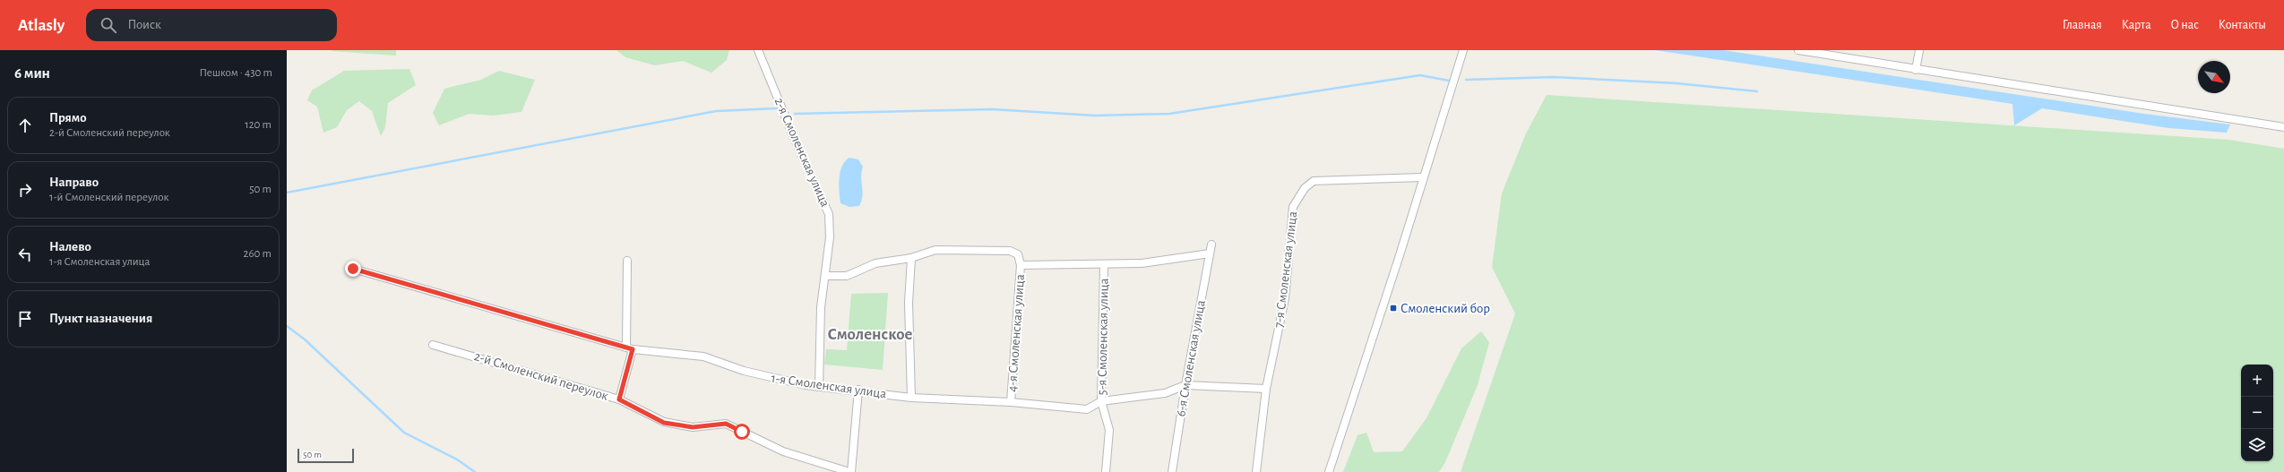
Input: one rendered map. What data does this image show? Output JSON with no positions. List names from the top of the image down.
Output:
{
  "streets": {
    "street": [
      "2-я Смоленская улица",
      "7-я Смоленская улица",
      "4-я Смоленская улица",
      "5-я Смоленская улица",
      "6-я Смоленская улица",
      "2-й Смоленский переулок",
      "1-я Смоленская улица"
    ]
  },
  "crossings": [
    ["2-я Смоленская улица", "1-я Смоленская улица"],
    ["4-я Смоленская улица", "1-я Смоленская улица"],
    ["5-я Смоленская улица", "1-я Смоленская улица"],
    ["6-я Смоленская улица", "1-я Смоленская улица"]
  ],
  "districts": ["Смоленское"],
  "places": {
    "transit": ["Смоленский бор"]
  },
  "scale_bar": "50 m",
  "north": "bottom right",
  "page": {
    "header": "Atlasly",
    "search": "Поиск",
    "nav": [
      "Главная",
      "Карта",
      "О нас",
      "Контакты"
    ],
    "heading": ["6 мин", "Пешком · 430 m"],
    "list": [
      ["Прямо", "2-й Смоленский переулок", "120 m"],
      ["Направо", "1-й Смоленский переулок", "50 m"],
      ["Налево", "1-я Смоленская улица", "260 m"],
      "Пункт назначения"
    ],
    "map_buttons": ["+", "−"],
    "scale": "50 m"
  }
}
